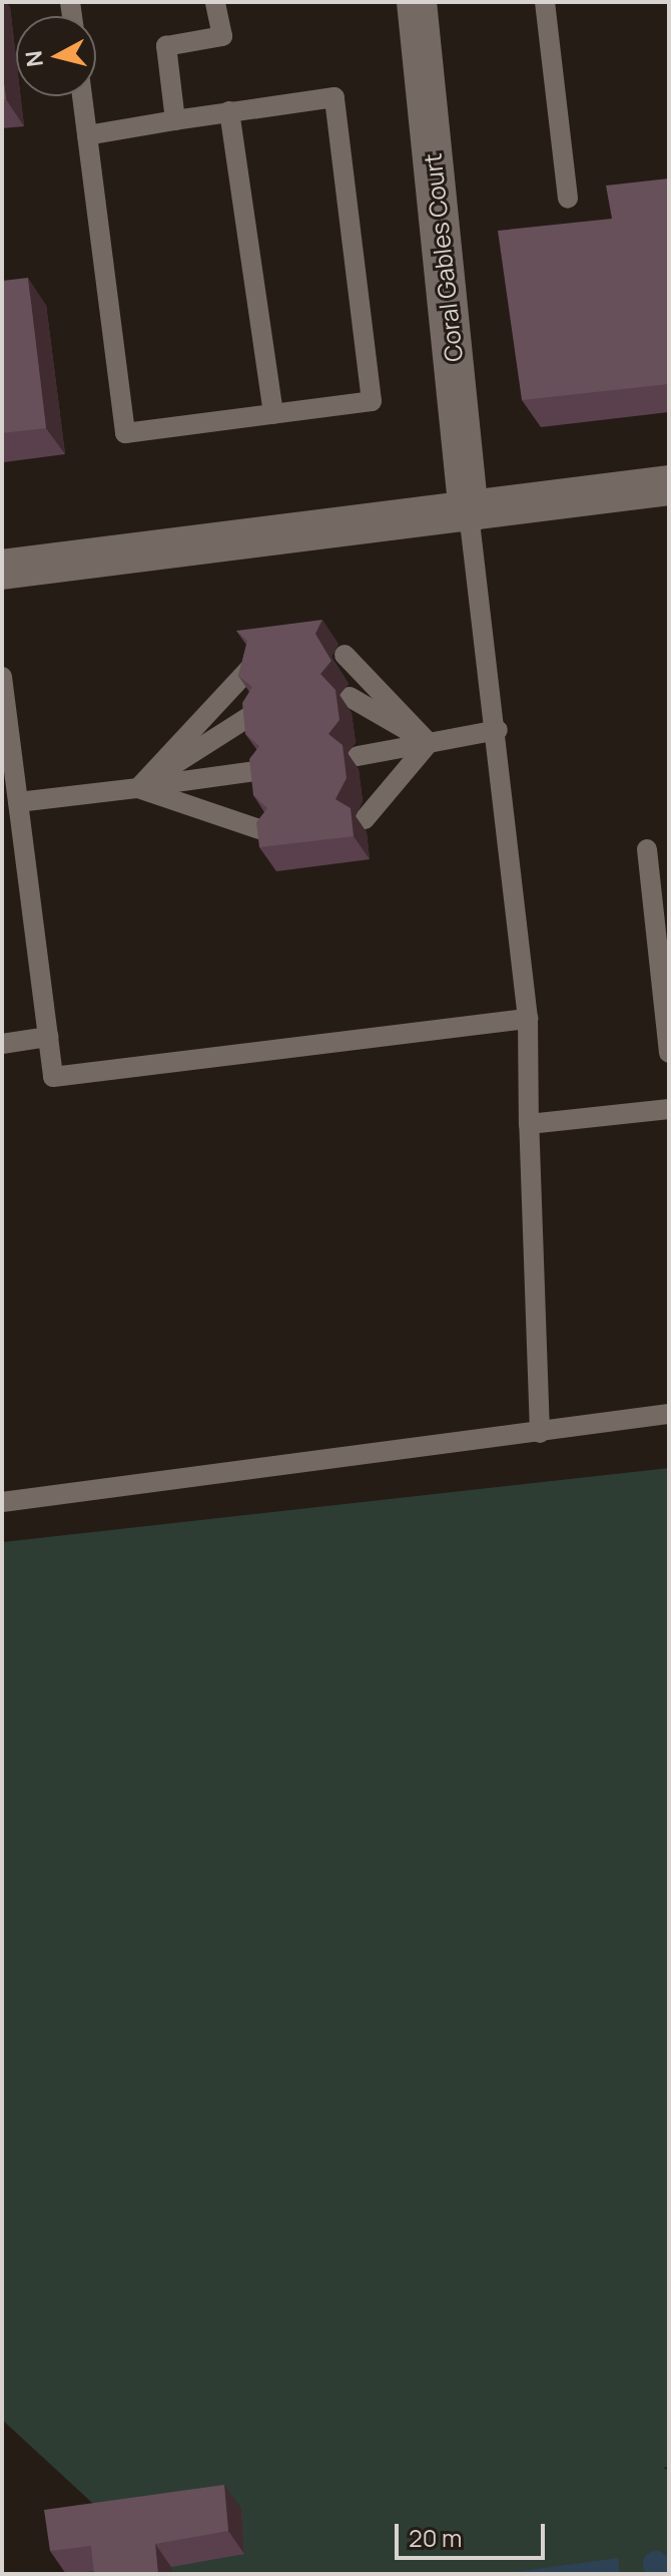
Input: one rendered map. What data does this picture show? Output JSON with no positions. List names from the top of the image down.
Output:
{
  "streets": {
    "street": ["Coral Gables Court"]
  },
  "scale_bar": "20 m",
  "north": "left"
}
